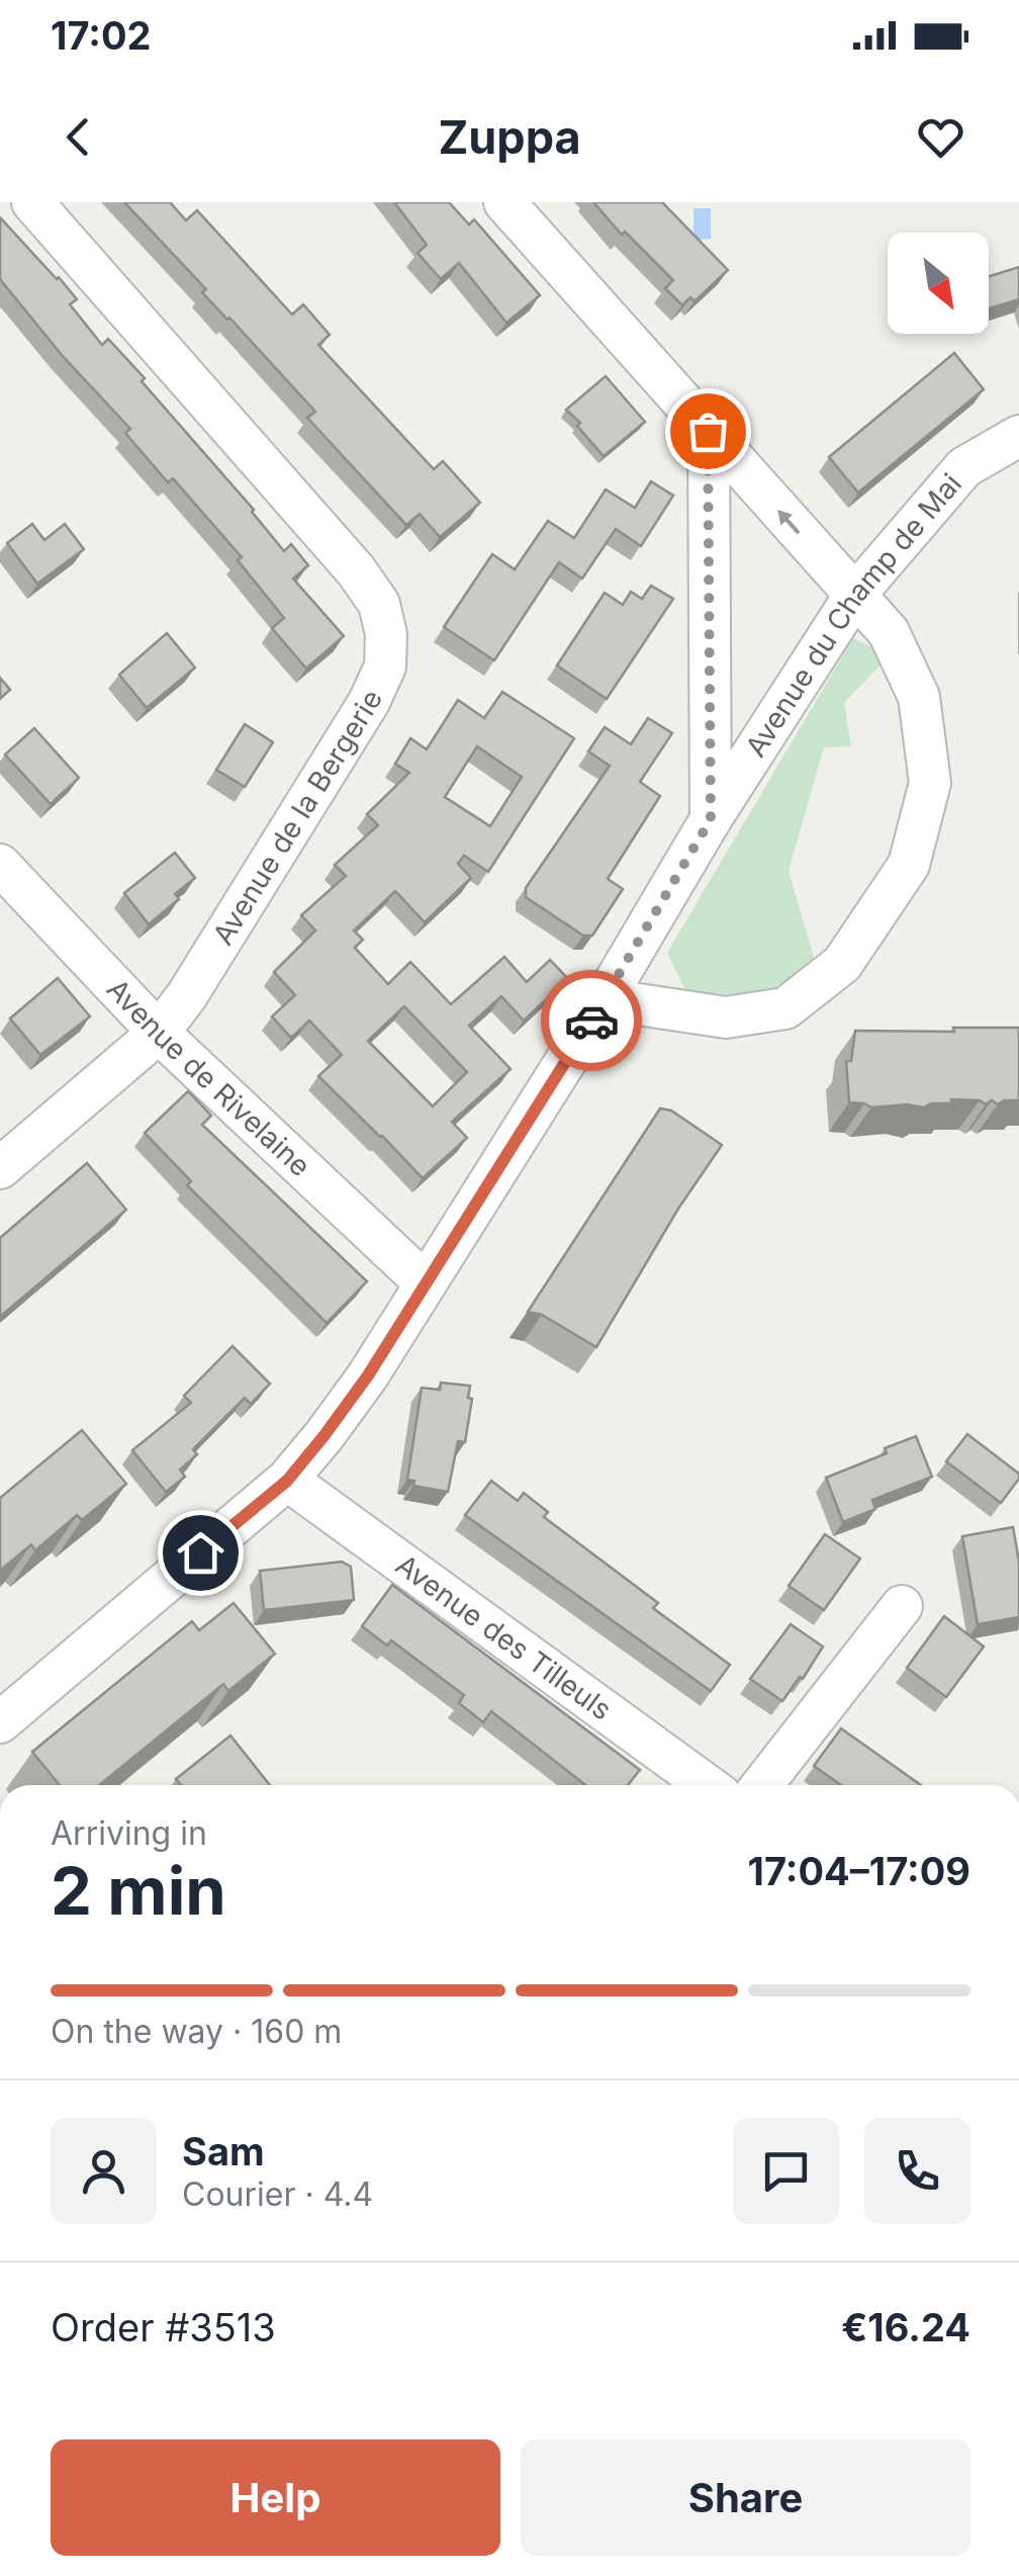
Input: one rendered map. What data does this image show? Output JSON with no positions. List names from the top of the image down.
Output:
{
  "streets": {
    "street": [
      "Avenue du Champ de Mai",
      "Avenue de la Bergerie",
      "Avenue de Rivelaine",
      "Avenue des Tilleuls"
    ]
  },
  "crossings": [
    ["Avenue du Champ de Mai", "Avenue de Rivelaine"],
    ["Avenue du Champ de Mai", "Avenue des Tilleuls"],
    ["Avenue de la Bergerie", "Avenue de Rivelaine"]
  ],
  "north": "bottom right",
  "page": {
    "status": "17:02",
    "header": "Zuppa",
    "heading": ["2 min", "Arriving in", "17:04–17:09"],
    "panel": [
      "Sam",
      "Courier · 4.4",
      "Order #3513",
      "€16.24"
    ],
    "bar": "On the way · 160 m",
    "buttons": ["Help", "Share"]
  }
}
